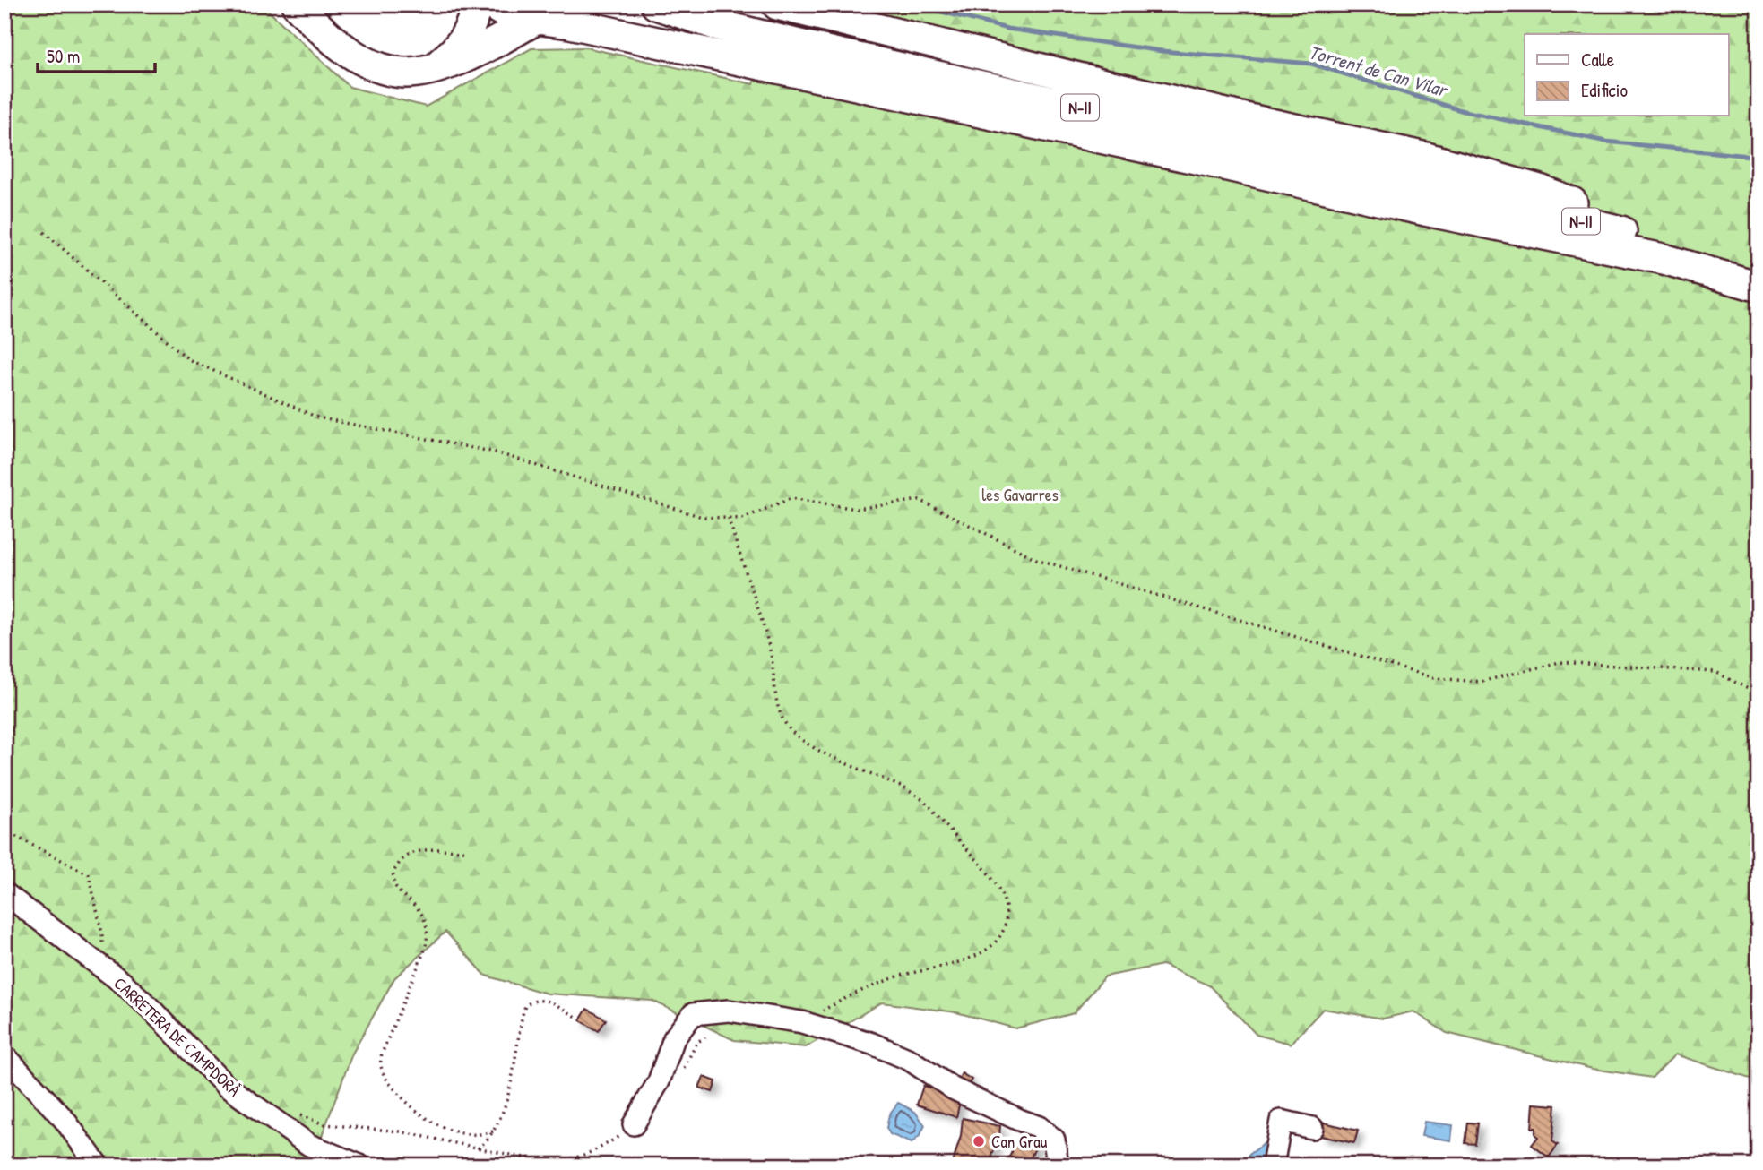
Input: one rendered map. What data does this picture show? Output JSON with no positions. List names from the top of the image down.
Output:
{
  "streets": {
    "highway": ["N-II"],
    "street": ["CARRETERA DE CAMPDORÀ"]
  },
  "water": ["Torrent de Can Vilar"],
  "parks": ["les Gavarres"],
  "places": ["Can Grau"],
  "legend": ["Calle", "Edificio"],
  "scale_bar": "50 m"
}
